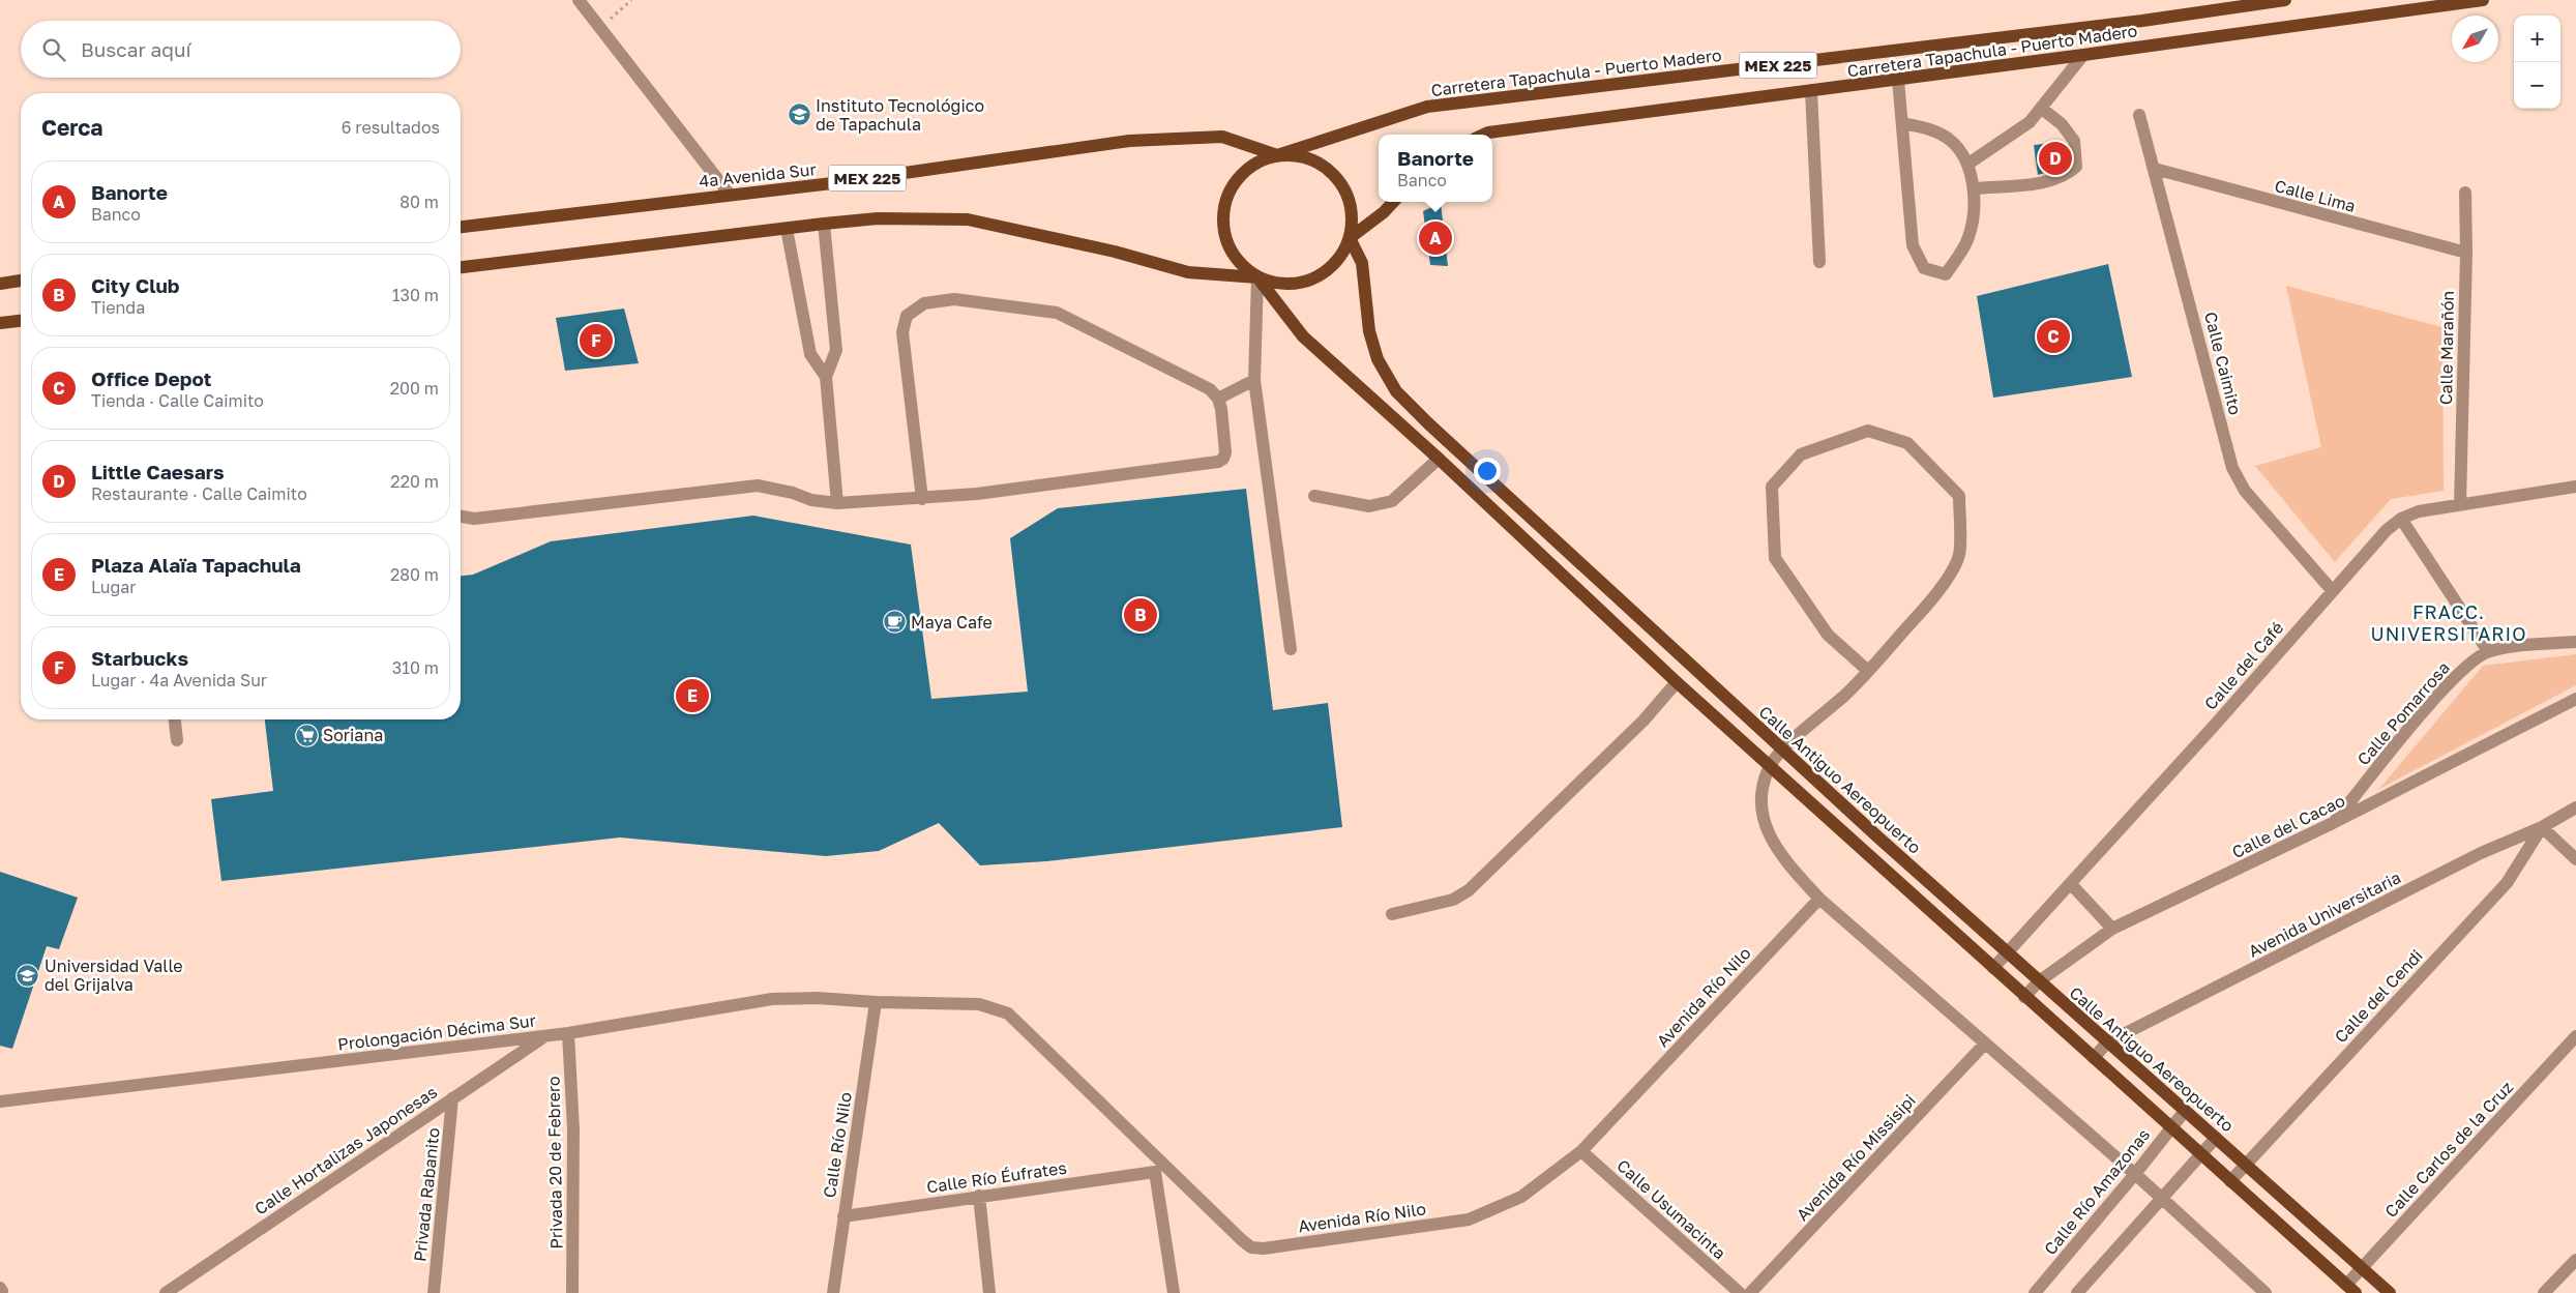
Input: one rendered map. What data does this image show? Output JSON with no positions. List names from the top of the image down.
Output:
{
  "streets": {
    "main road": [
      "Carretera Tapachula - Puerto Madero",
      "MEX 225",
      "4a Avenida Sur",
      "Calle Antiguo Aereopuerto"
    ],
    "street": [
      "Calle Lima",
      "Calle Marañón",
      "Calle Caimito",
      "Calle del Café",
      "Calle Pomarrosa",
      "Calle del Cacao",
      "Avenida Universitaria",
      "Calle del Cendi",
      "Avenida Río Nilo",
      "Prolongación Décima Sur",
      "Calle Río Nilo",
      "Calle Carlos de la Cruz",
      "Calle Hortalizas Japonesas",
      "Avenida Río Missisipi",
      "Privada 20 de Febrero",
      "Calle Río Éufrates",
      "Calle Río Amazonas",
      "Privada Rabanito",
      "Calle Usumacinta"
    ]
  },
  "crossings": [
    ["Carretera Tapachula - Puerto Madero", "4a Avenida Sur"],
    ["Carretera Tapachula - Puerto Madero", "Calle Antiguo Aereopuerto"],
    ["4a Avenida Sur", "Calle Antiguo Aereopuerto"],
    ["Calle Lima", "Calle Marañón"],
    ["Calle Lima", "Calle Caimito"],
    ["Calle Marañón", "Calle del Café"],
    ["Calle Caimito", "Calle del Café"],
    ["Calle del Café", "Calle Antiguo Aereopuerto"],
    ["Calle Pomarrosa", "Calle del Cacao"],
    ["Calle Antiguo Aereopuerto", "Calle del Cacao"],
    ["Calle Antiguo Aereopuerto", "Avenida Universitaria"],
    ["Calle Antiguo Aereopuerto", "Calle del Cendi"],
    ["Calle Antiguo Aereopuerto", "Calle Carlos de la Cruz"],
    ["Calle Antiguo Aereopuerto", "Calle Río Amazonas"],
    ["Avenida Universitaria", "Calle del Cendi"],
    ["Avenida Río Nilo", "Prolongación Décima Sur"],
    ["Avenida Río Nilo", "Calle Río Nilo"],
    ["Avenida Río Nilo", "Calle Río Éufrates"],
    ["Avenida Río Nilo", "Calle Usumacinta"],
    ["Prolongación Décima Sur", "Calle Río Nilo"],
    ["Prolongación Décima Sur", "Calle Hortalizas Japonesas"],
    ["Prolongación Décima Sur", "Privada 20 de Febrero"],
    ["Calle Río Nilo", "Calle Río Éufrates"],
    ["Calle Hortalizas Japonesas", "Privada Rabanito"]
  ],
  "districts": ["FRACC. UNIVERSITARIO"],
  "places": {
    "school or university": ["Instituto Tecnológico de Tapachula", "Universidad Valle del Grijalva"],
    "cafe": ["Maya Cafe"],
    "supermarket": ["Soriana"]
  },
  "north": "bottom left",
  "page": {
    "map_buttons": ["+", "−"],
    "search": "Buscar aquí",
    "heading": ["Cerca", "6 resultados"],
    "popup": ["Banorte", "Banco"],
    "pins": [
      "D",
      "A",
      "C",
      "F",
      "B",
      "E"
    ],
    "list": [
      {
        "mark": "A",
        "name": "Banorte",
        "note": "Banco",
        "value": "80 m"
      },
      {
        "mark": "B",
        "name": "City Club",
        "note": "Tienda",
        "value": "130 m"
      },
      {
        "mark": "C",
        "name": "Office Depot",
        "note": "Tienda · Calle Caimito",
        "value": "200 m"
      },
      {
        "mark": "D",
        "name": "Little Caesars",
        "note": "Restaurante · Calle Caimito",
        "value": "220 m"
      },
      {
        "mark": "E",
        "name": "Plaza Alaïa Tapachula",
        "note": "Lugar",
        "value": "280 m"
      },
      {
        "mark": "F",
        "name": "Starbucks",
        "note": "Lugar · 4a Avenida Sur",
        "value": "310 m"
      }
    ]
  }
}
